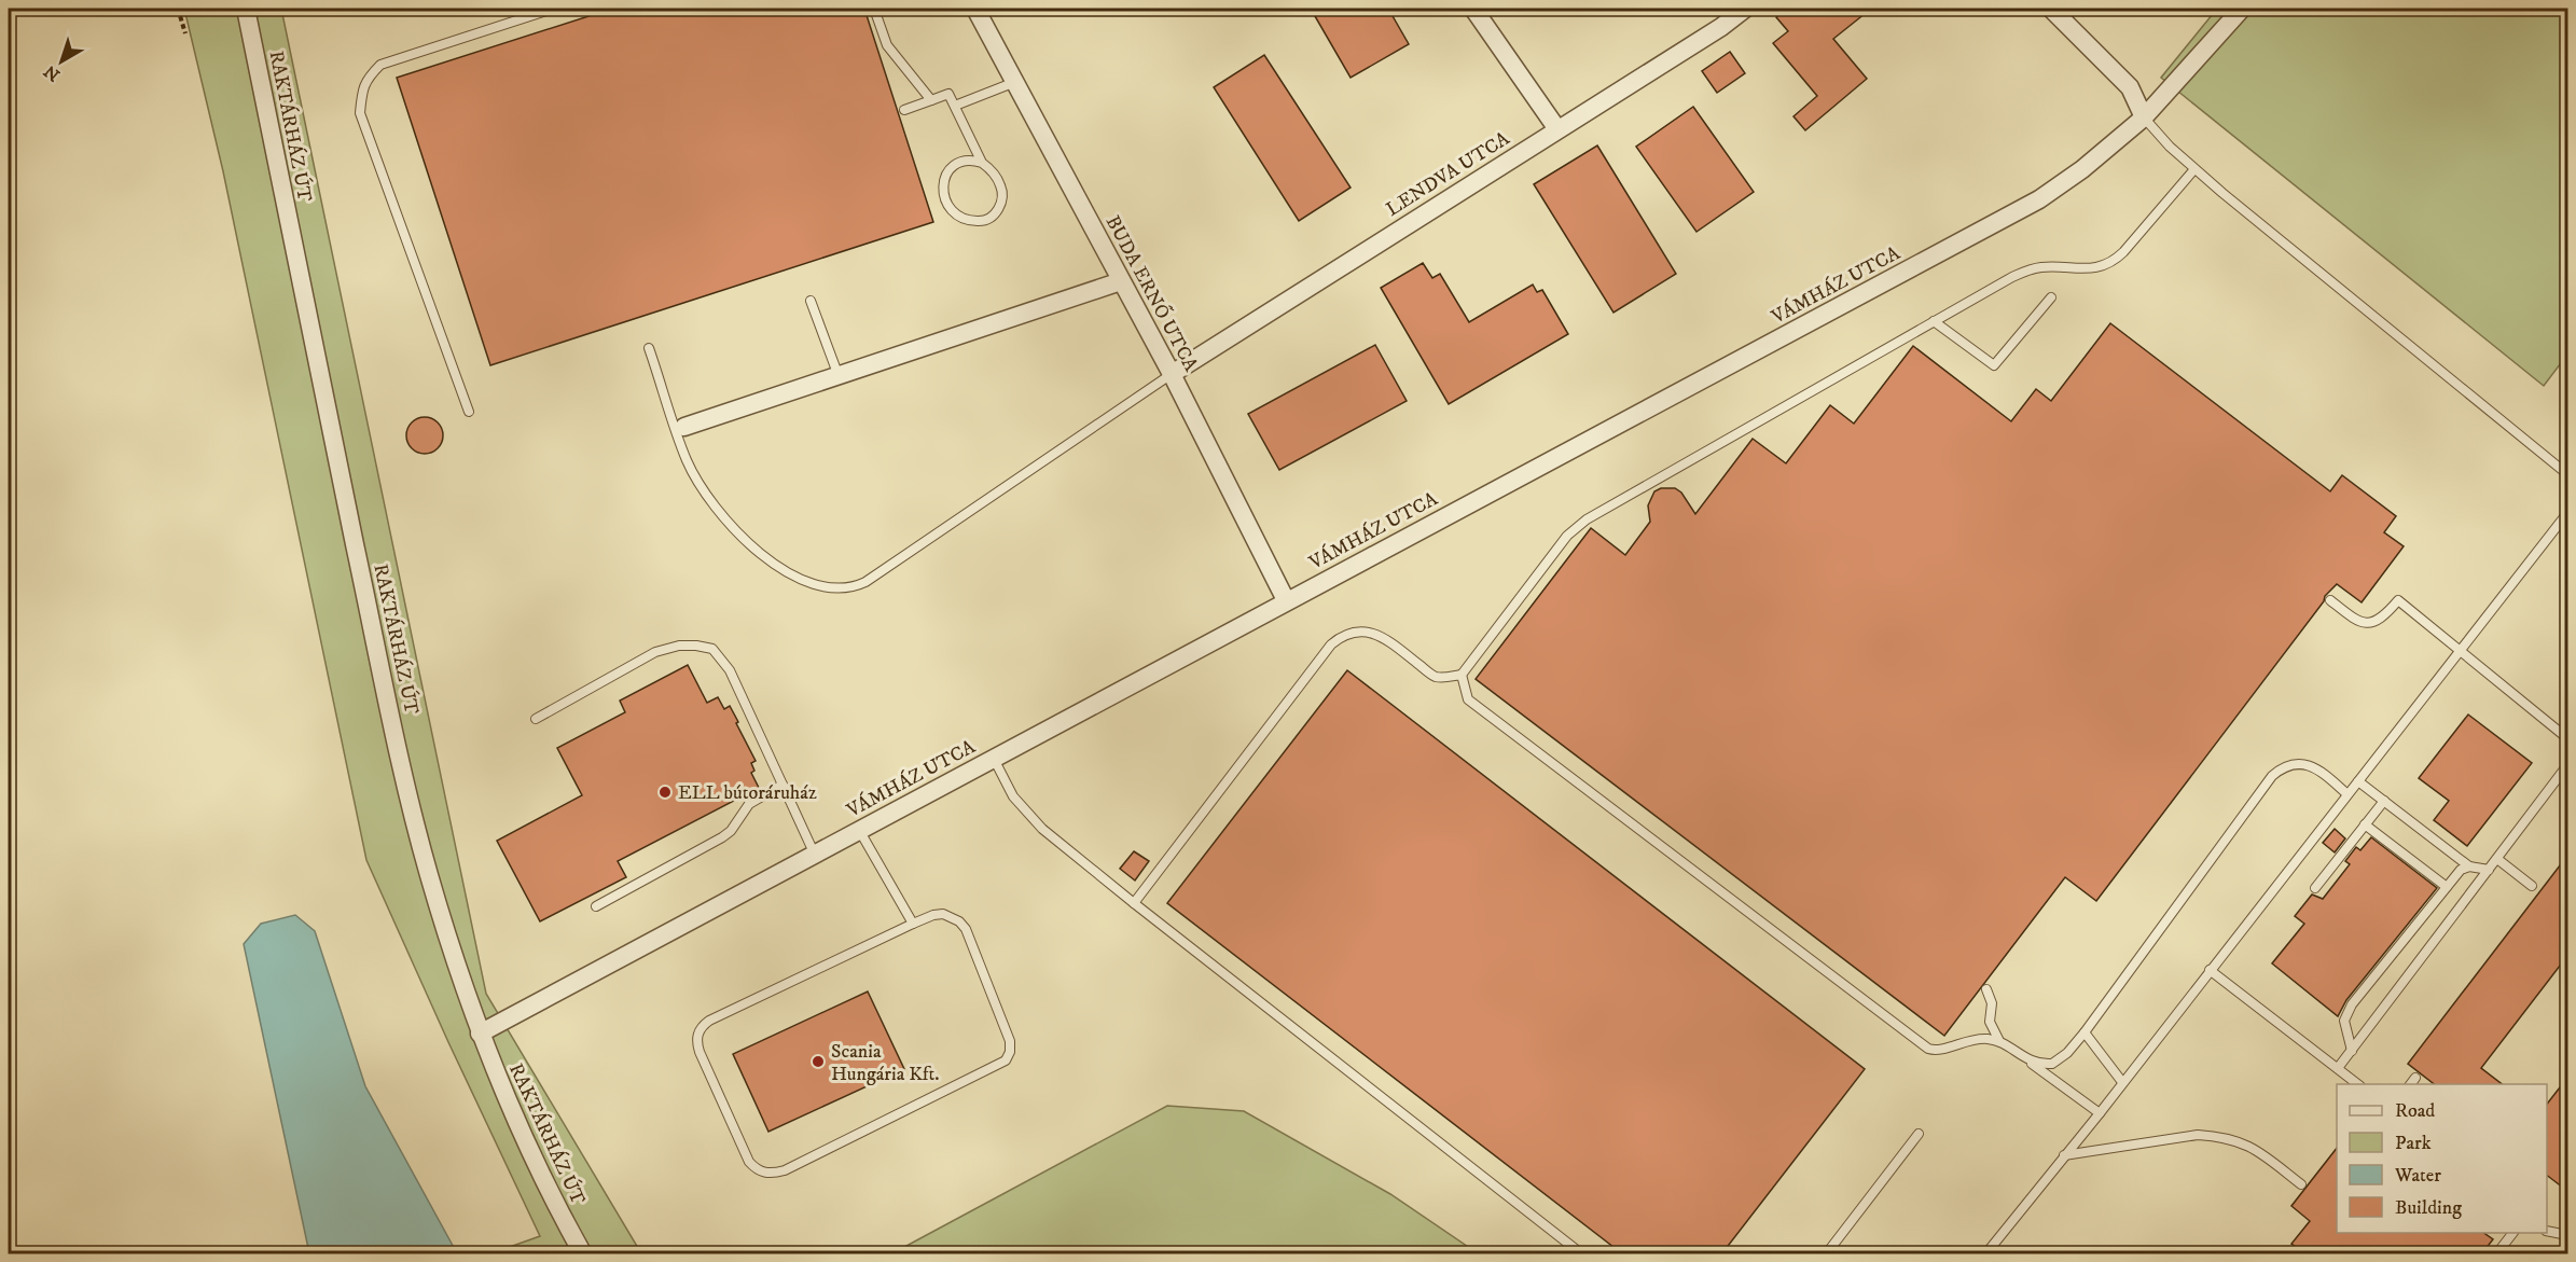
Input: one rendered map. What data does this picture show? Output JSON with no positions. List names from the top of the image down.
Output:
{
  "streets": {
    "street": [
      "RAKTÁRHÁZ ÚT",
      "LENDVA UTCA",
      "VÁMHÁZ UTCA",
      "BUDA ERNŐ UTCA"
    ]
  },
  "crossings": [
    ["RAKTÁRHÁZ ÚT", "VÁMHÁZ UTCA"],
    ["LENDVA UTCA", "BUDA ERNŐ UTCA"],
    ["VÁMHÁZ UTCA", "BUDA ERNŐ UTCA"]
  ],
  "places": ["ELL bútoráruház", "Scania Hungária Kft."],
  "legend": [
    "Road",
    "Park",
    "Water",
    "Building"
  ],
  "north": "bottom left"
}
